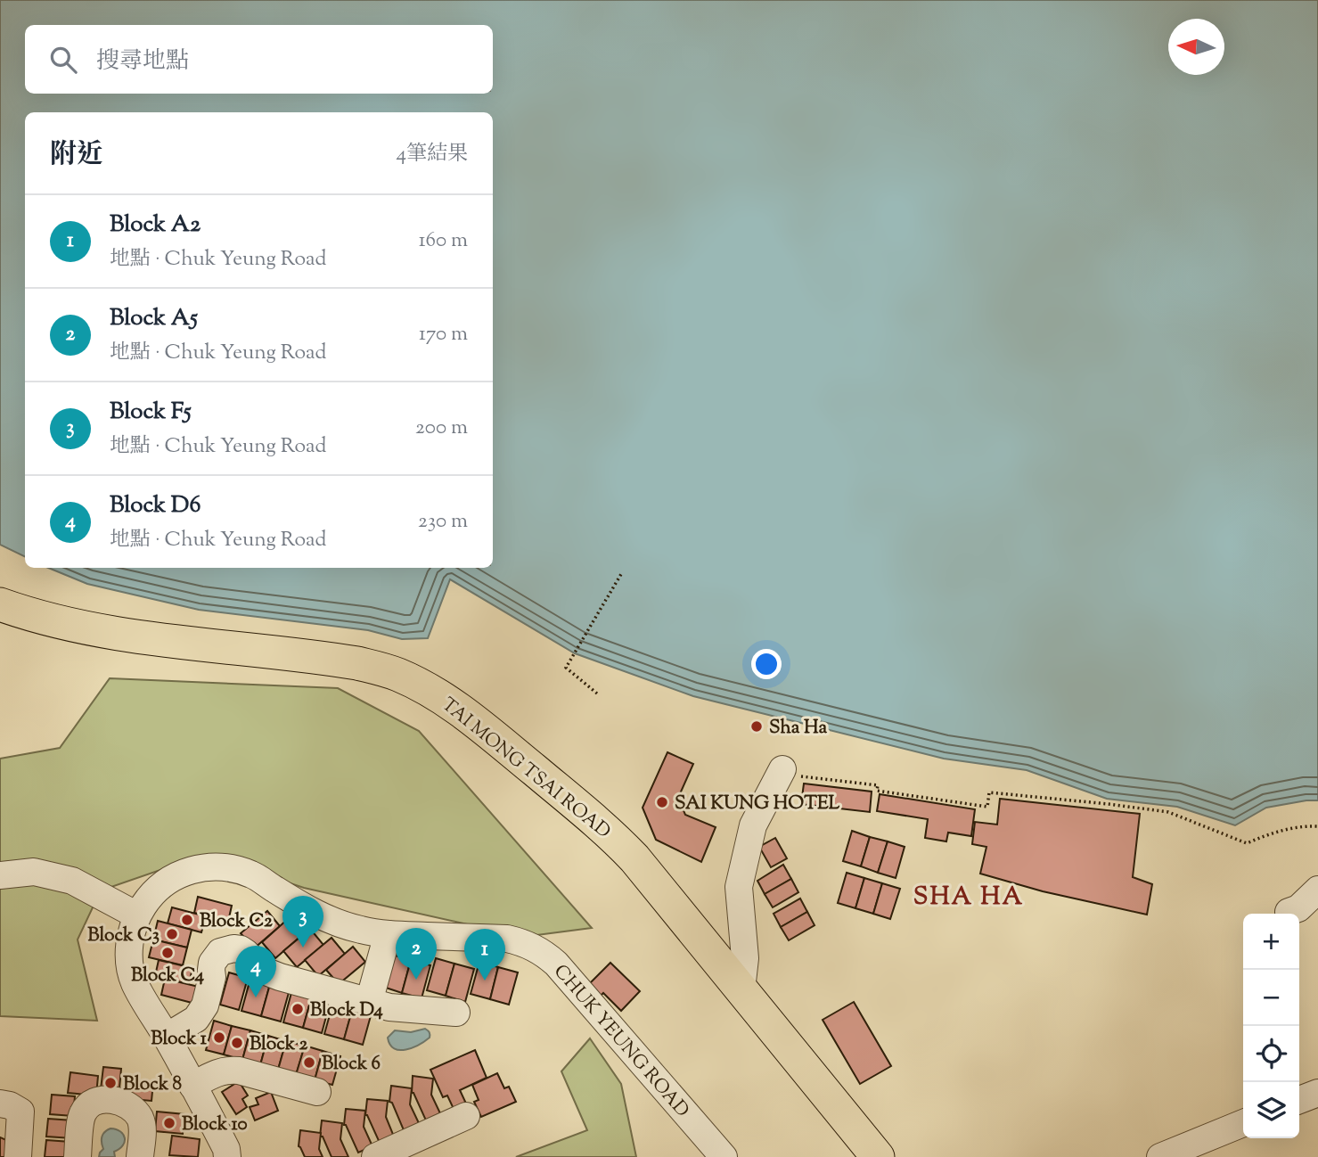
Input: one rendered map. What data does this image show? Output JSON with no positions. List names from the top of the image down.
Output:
{
  "streets": {
    "main road": ["TAI MONG TSAI ROAD"],
    "street": ["CHUK YEUNG ROAD"]
  },
  "districts": ["SHA HA"],
  "places": [
    "Sha Ha",
    "SAI KUNG HOTEL",
    "Block C2",
    "Block C3",
    "Block C4",
    "Block D4",
    "Block 1",
    "Block 2",
    "Block 6",
    "Block 8",
    "Block 10"
  ],
  "north": "left",
  "page": {
    "search": "搜尋地點",
    "heading": ["附近", "4筆結果"],
    "list": [
      {
        "mark": "1",
        "name": "Block A2",
        "note": "地點 · Chuk Yeung Road",
        "value": "160 m"
      },
      {
        "mark": "2",
        "name": "Block A5",
        "note": "地點 · Chuk Yeung Road",
        "value": "170 m"
      },
      {
        "mark": "3",
        "name": "Block F5",
        "note": "地點 · Chuk Yeung Road",
        "value": "200 m"
      },
      {
        "mark": "4",
        "name": "Block D6",
        "note": "地點 · Chuk Yeung Road",
        "value": "230 m"
      }
    ],
    "pins": [
      "3",
      "2",
      "1",
      "4"
    ],
    "map_buttons": ["+", "−"]
  }
}
